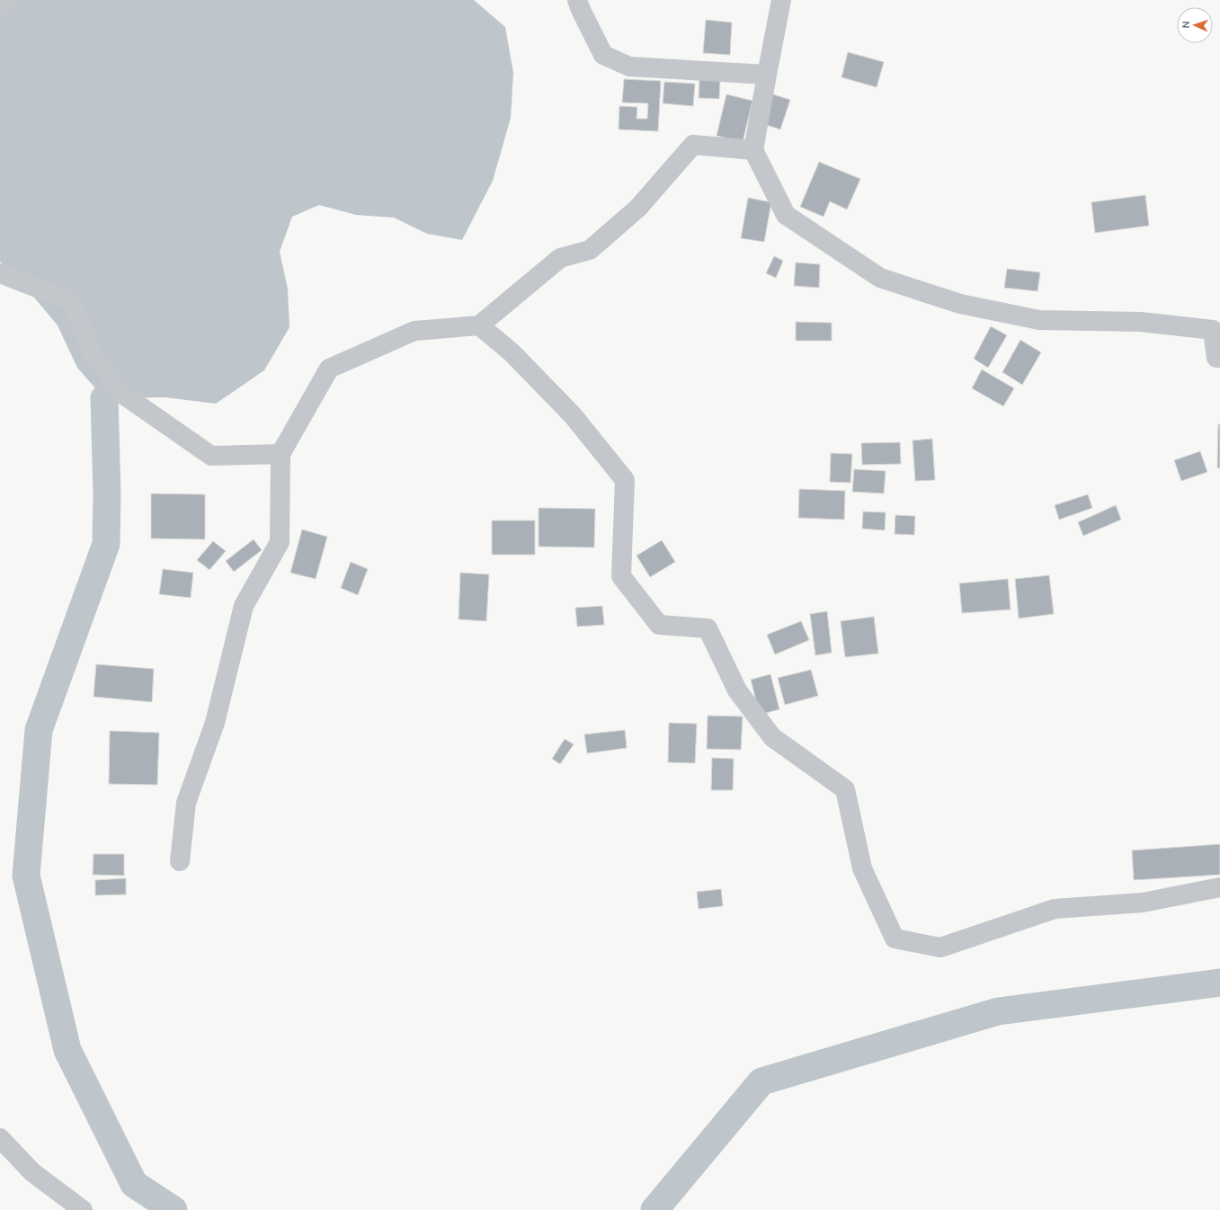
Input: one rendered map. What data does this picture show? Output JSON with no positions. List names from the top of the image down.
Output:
{
  "north": "left"
}
